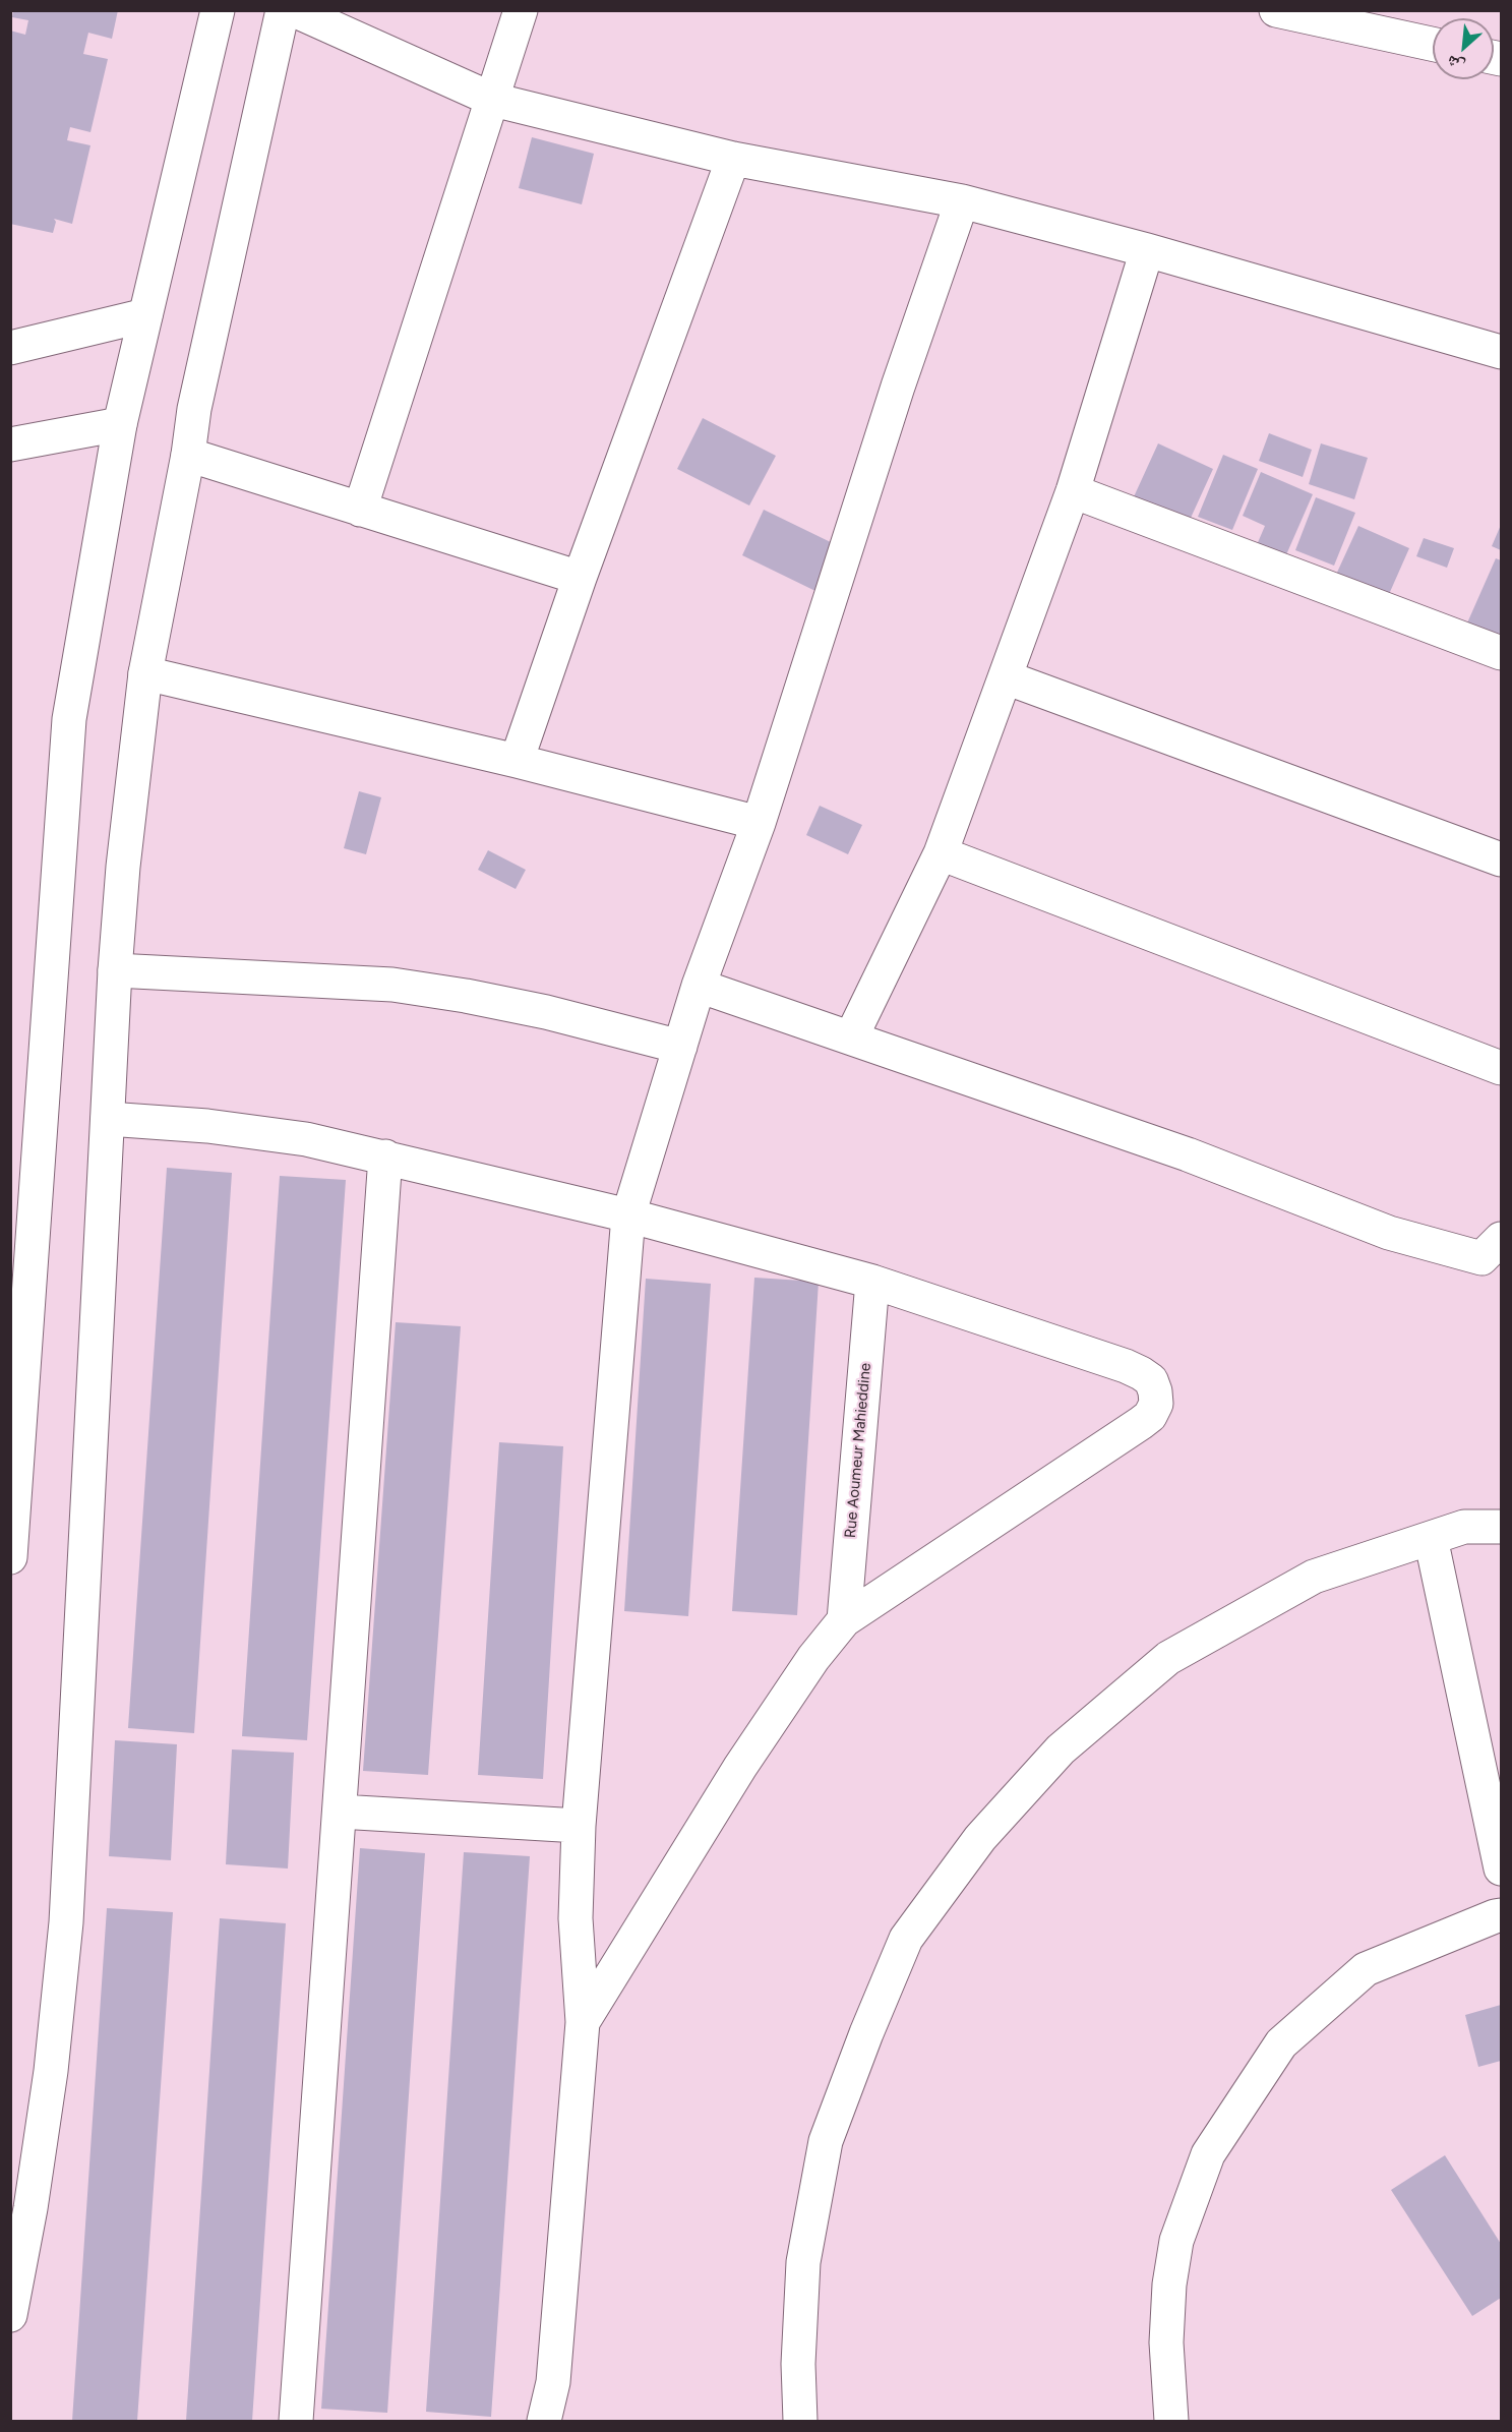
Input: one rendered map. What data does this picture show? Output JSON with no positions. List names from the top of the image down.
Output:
{
  "streets": {
    "street": ["Rue Aoumeur Mahieddine"]
  },
  "north": "bottom left"
}
